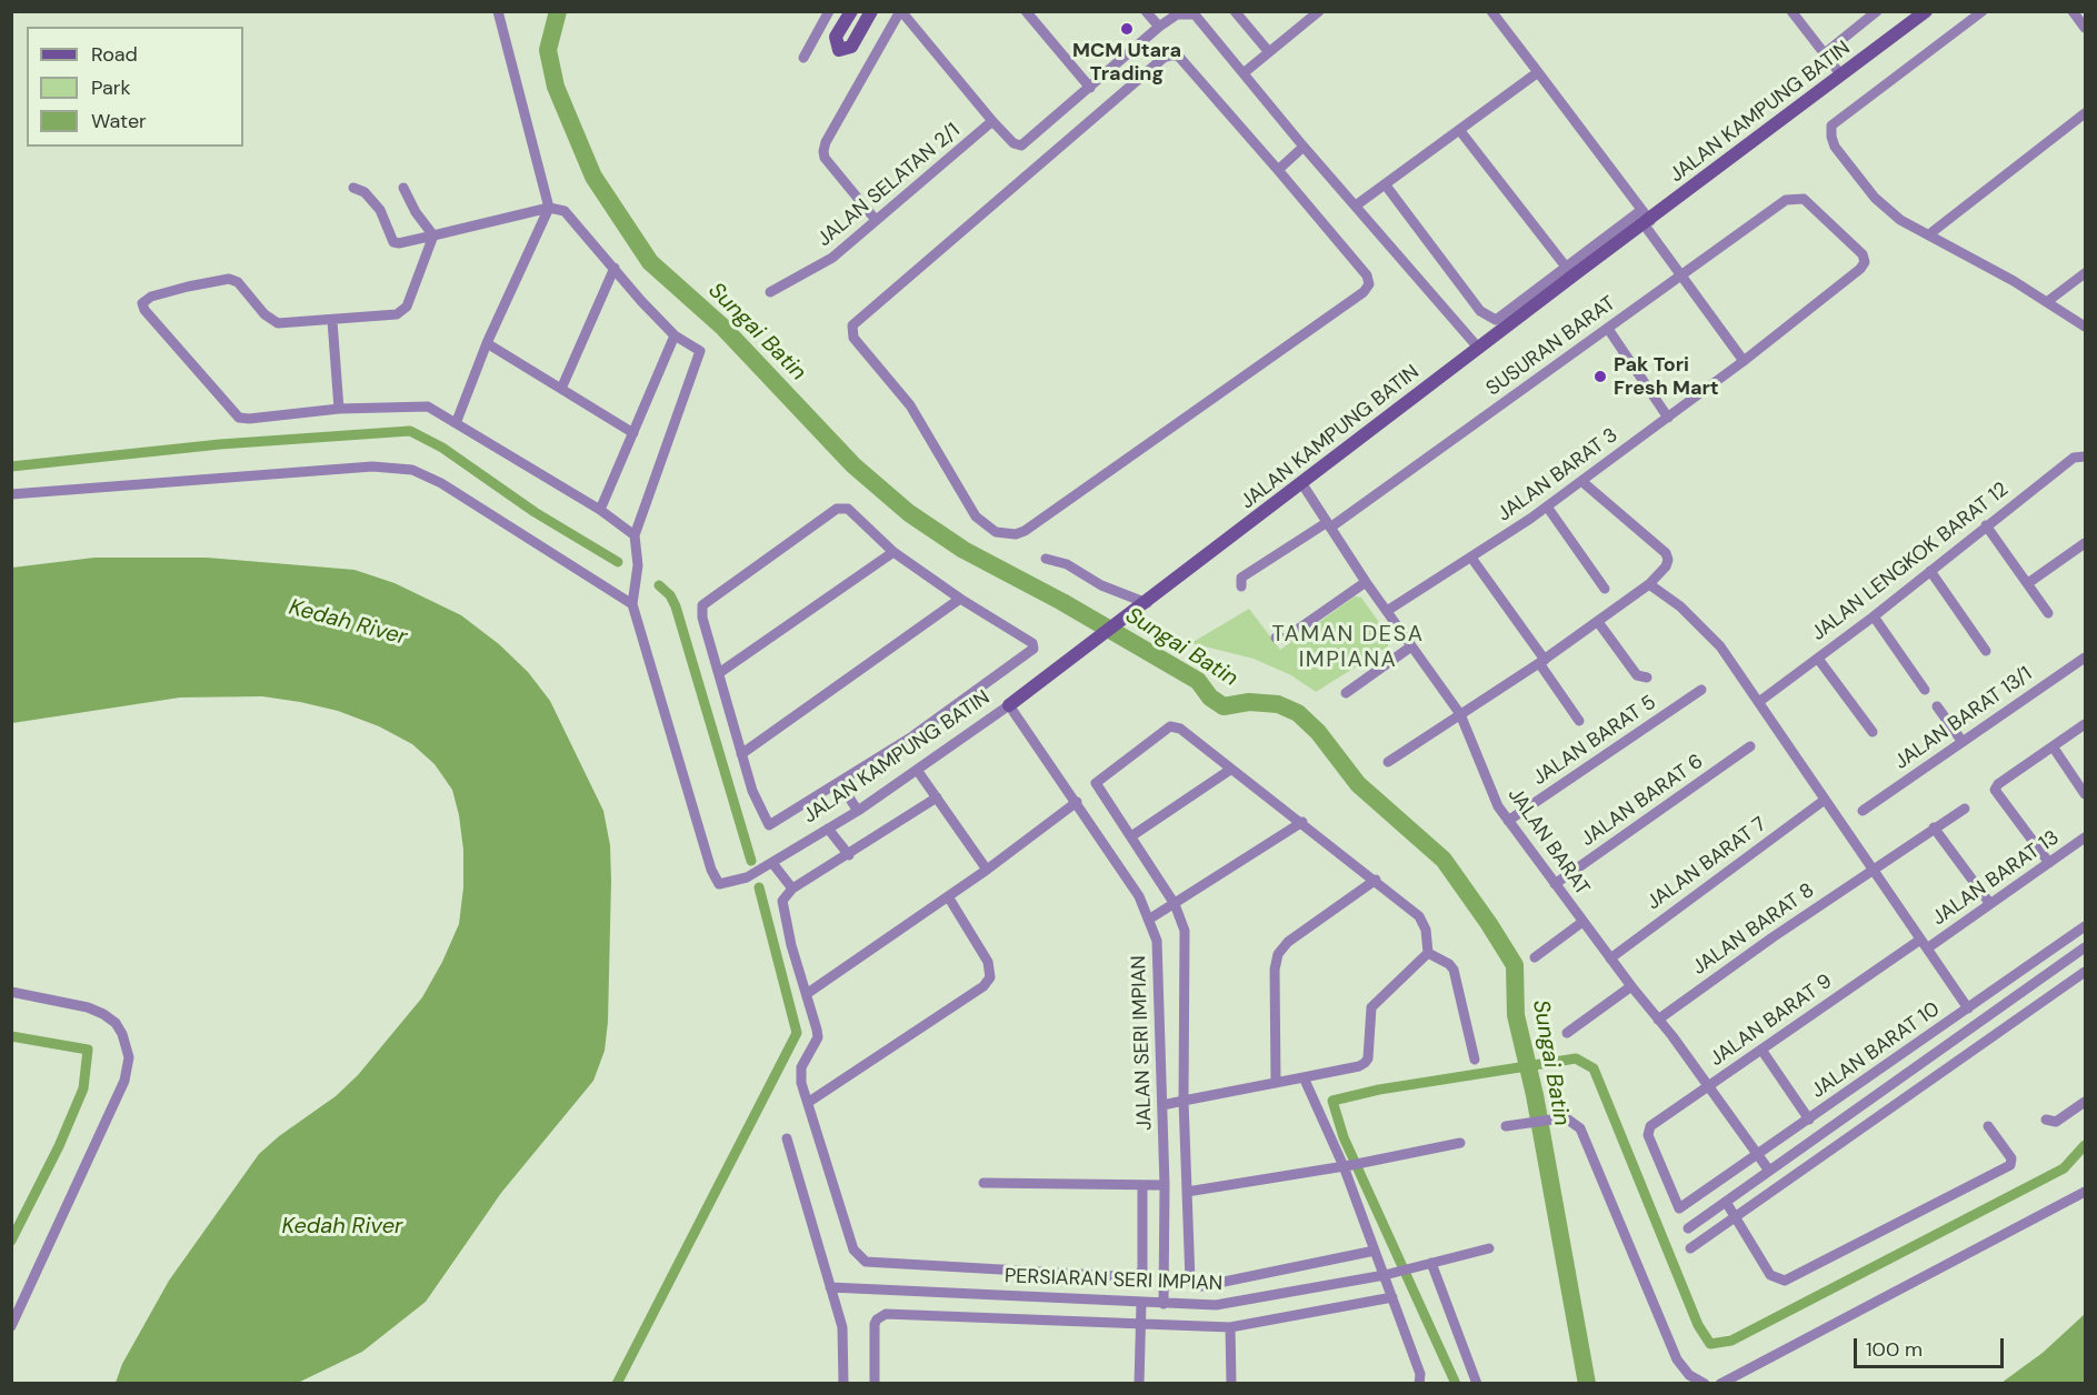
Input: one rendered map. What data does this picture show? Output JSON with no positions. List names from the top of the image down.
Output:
{
  "streets": {
    "street": [
      "JALAN KAMPUNG BATIN",
      "JALAN SELATAN 2/1",
      "SUSURAN BARAT",
      "JALAN BARAT 3",
      "JALAN LENGKOK BARAT 12",
      "JALAN BARAT 13/1",
      "JALAN BARAT 5",
      "JALAN BARAT 6",
      "JALAN BARAT",
      "JALAN BARAT 7",
      "JALAN BARAT 13",
      "JALAN BARAT 8",
      "JALAN BARAT 9",
      "JALAN SERI IMPIAN",
      "JALAN BARAT 10",
      "PERSIARAN SERI IMPIAN"
    ]
  },
  "crossings": [
    ["JALAN KAMPUNG BATIN", "JALAN BARAT"],
    ["JALAN KAMPUNG BATIN", "JALAN SERI IMPIAN"],
    ["SUSURAN BARAT", "JALAN BARAT 3"],
    ["SUSURAN BARAT", "JALAN BARAT"],
    ["JALAN BARAT 3", "JALAN BARAT"],
    ["JALAN BARAT 5", "JALAN BARAT"],
    ["JALAN BARAT 6", "JALAN BARAT"],
    ["JALAN BARAT", "JALAN BARAT 7"],
    ["JALAN BARAT", "JALAN BARAT 8"],
    ["JALAN BARAT", "JALAN BARAT 9"],
    ["JALAN BARAT", "JALAN BARAT 10"],
    ["JALAN BARAT 13", "JALAN BARAT 9"],
    ["JALAN BARAT 9", "JALAN BARAT 10"],
    ["JALAN SERI IMPIAN", "PERSIARAN SERI IMPIAN"]
  ],
  "districts": ["TAMAN DESA IMPIANA"],
  "water": ["Sungai Batin", "Kedah River"],
  "places": ["MCM Utara Trading", "Pak Tori Fresh Mart"],
  "legend": ["Road", "Park", "Water"],
  "scale_bar": "100 m"
}
